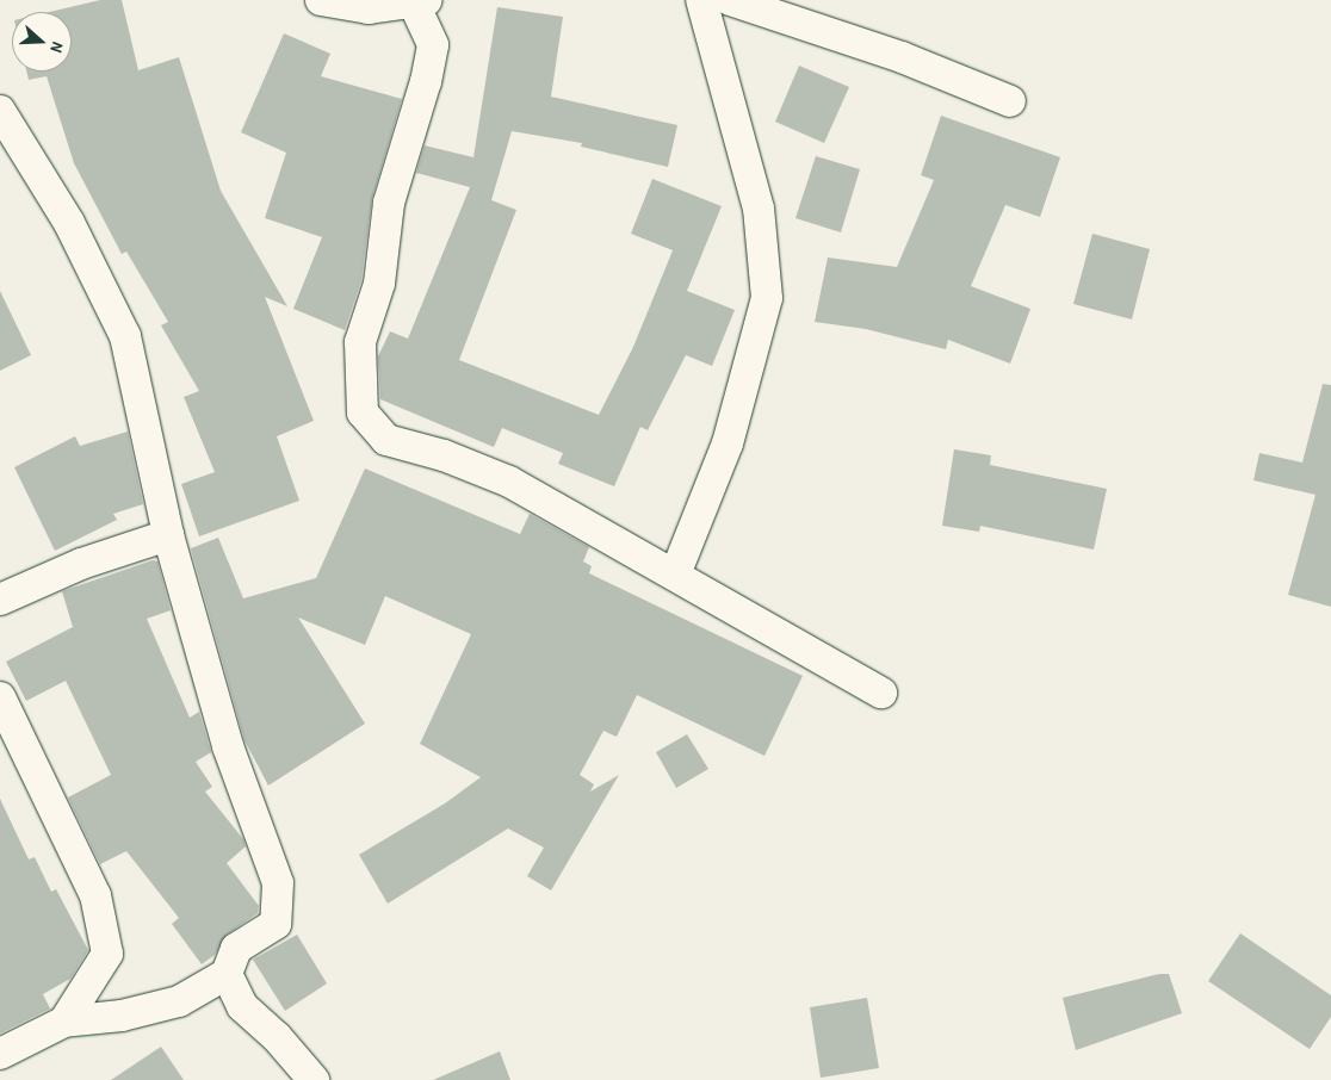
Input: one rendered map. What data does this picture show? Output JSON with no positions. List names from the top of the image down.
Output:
{
  "north": "right"
}
